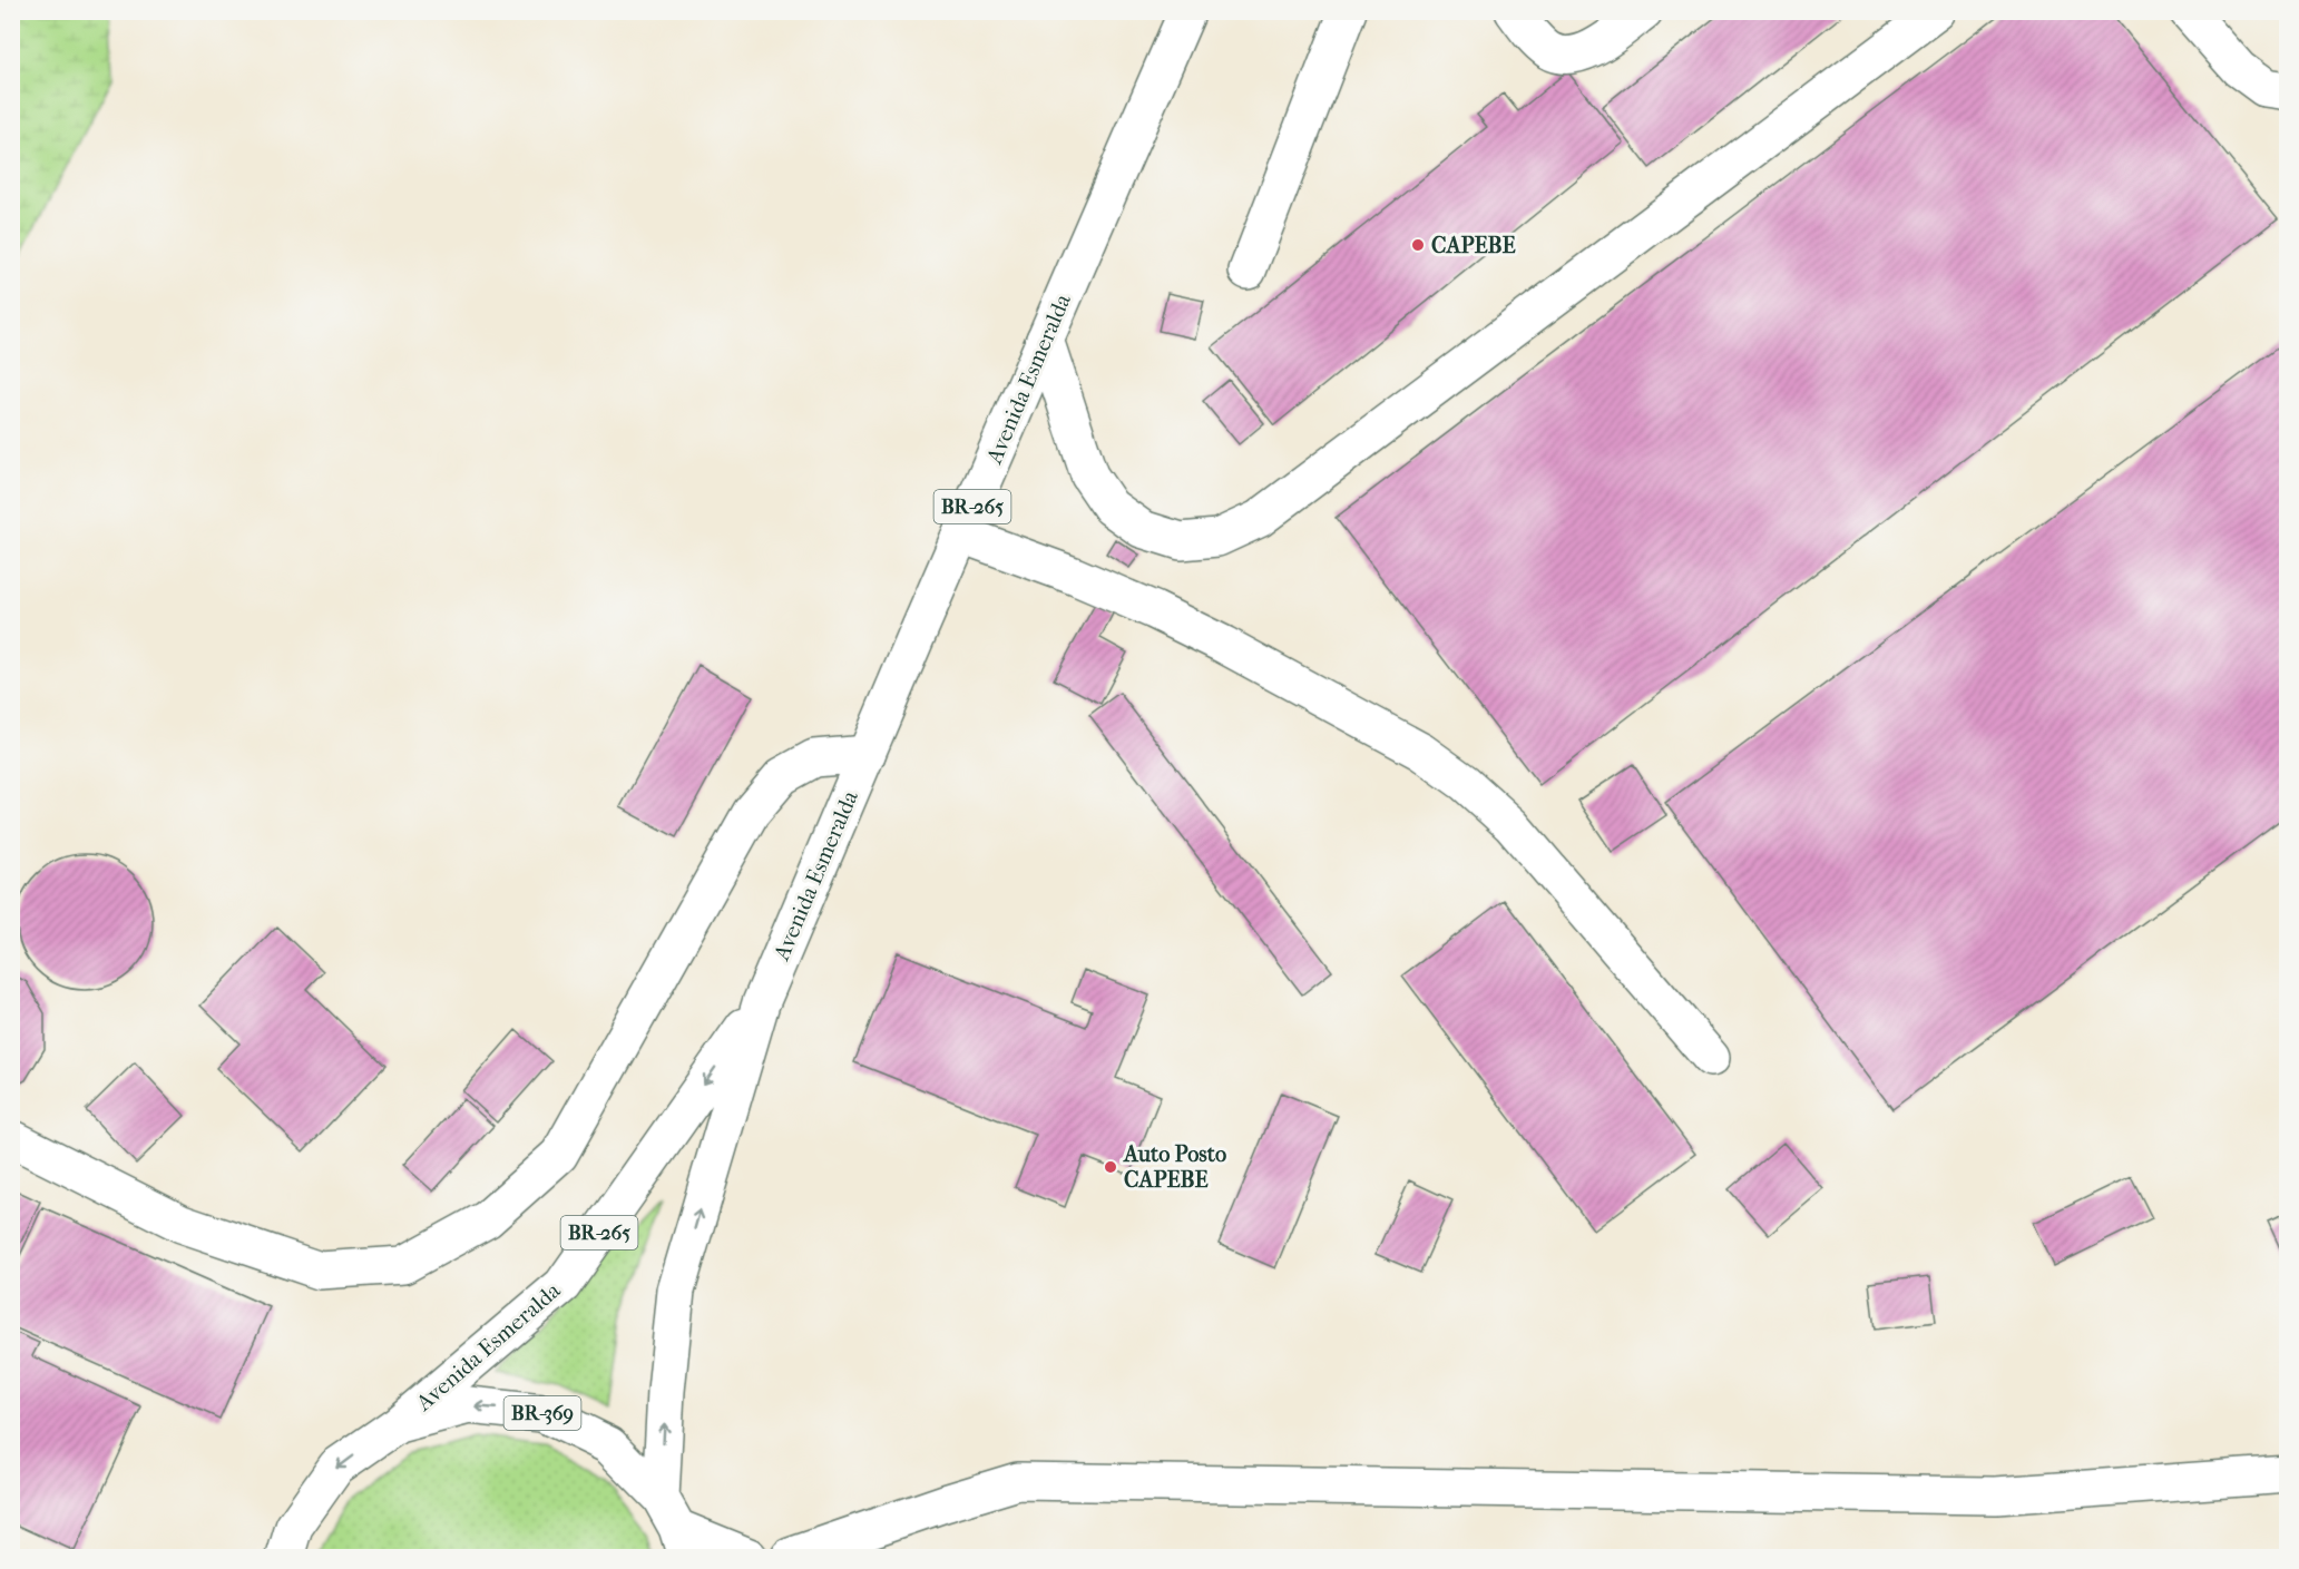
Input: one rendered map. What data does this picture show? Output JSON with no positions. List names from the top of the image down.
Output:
{
  "streets": {
    "main road": ["Avenida Esmeralda", "BR-265", "BR-369"]
  },
  "crossings": [
    ["Avenida Esmeralda", "BR-265"],
    ["Avenida Esmeralda", "BR-369"],
    ["BR-265", "BR-369"]
  ],
  "places": ["CAPEBE", "Auto Posto CAPEBE"]
}
